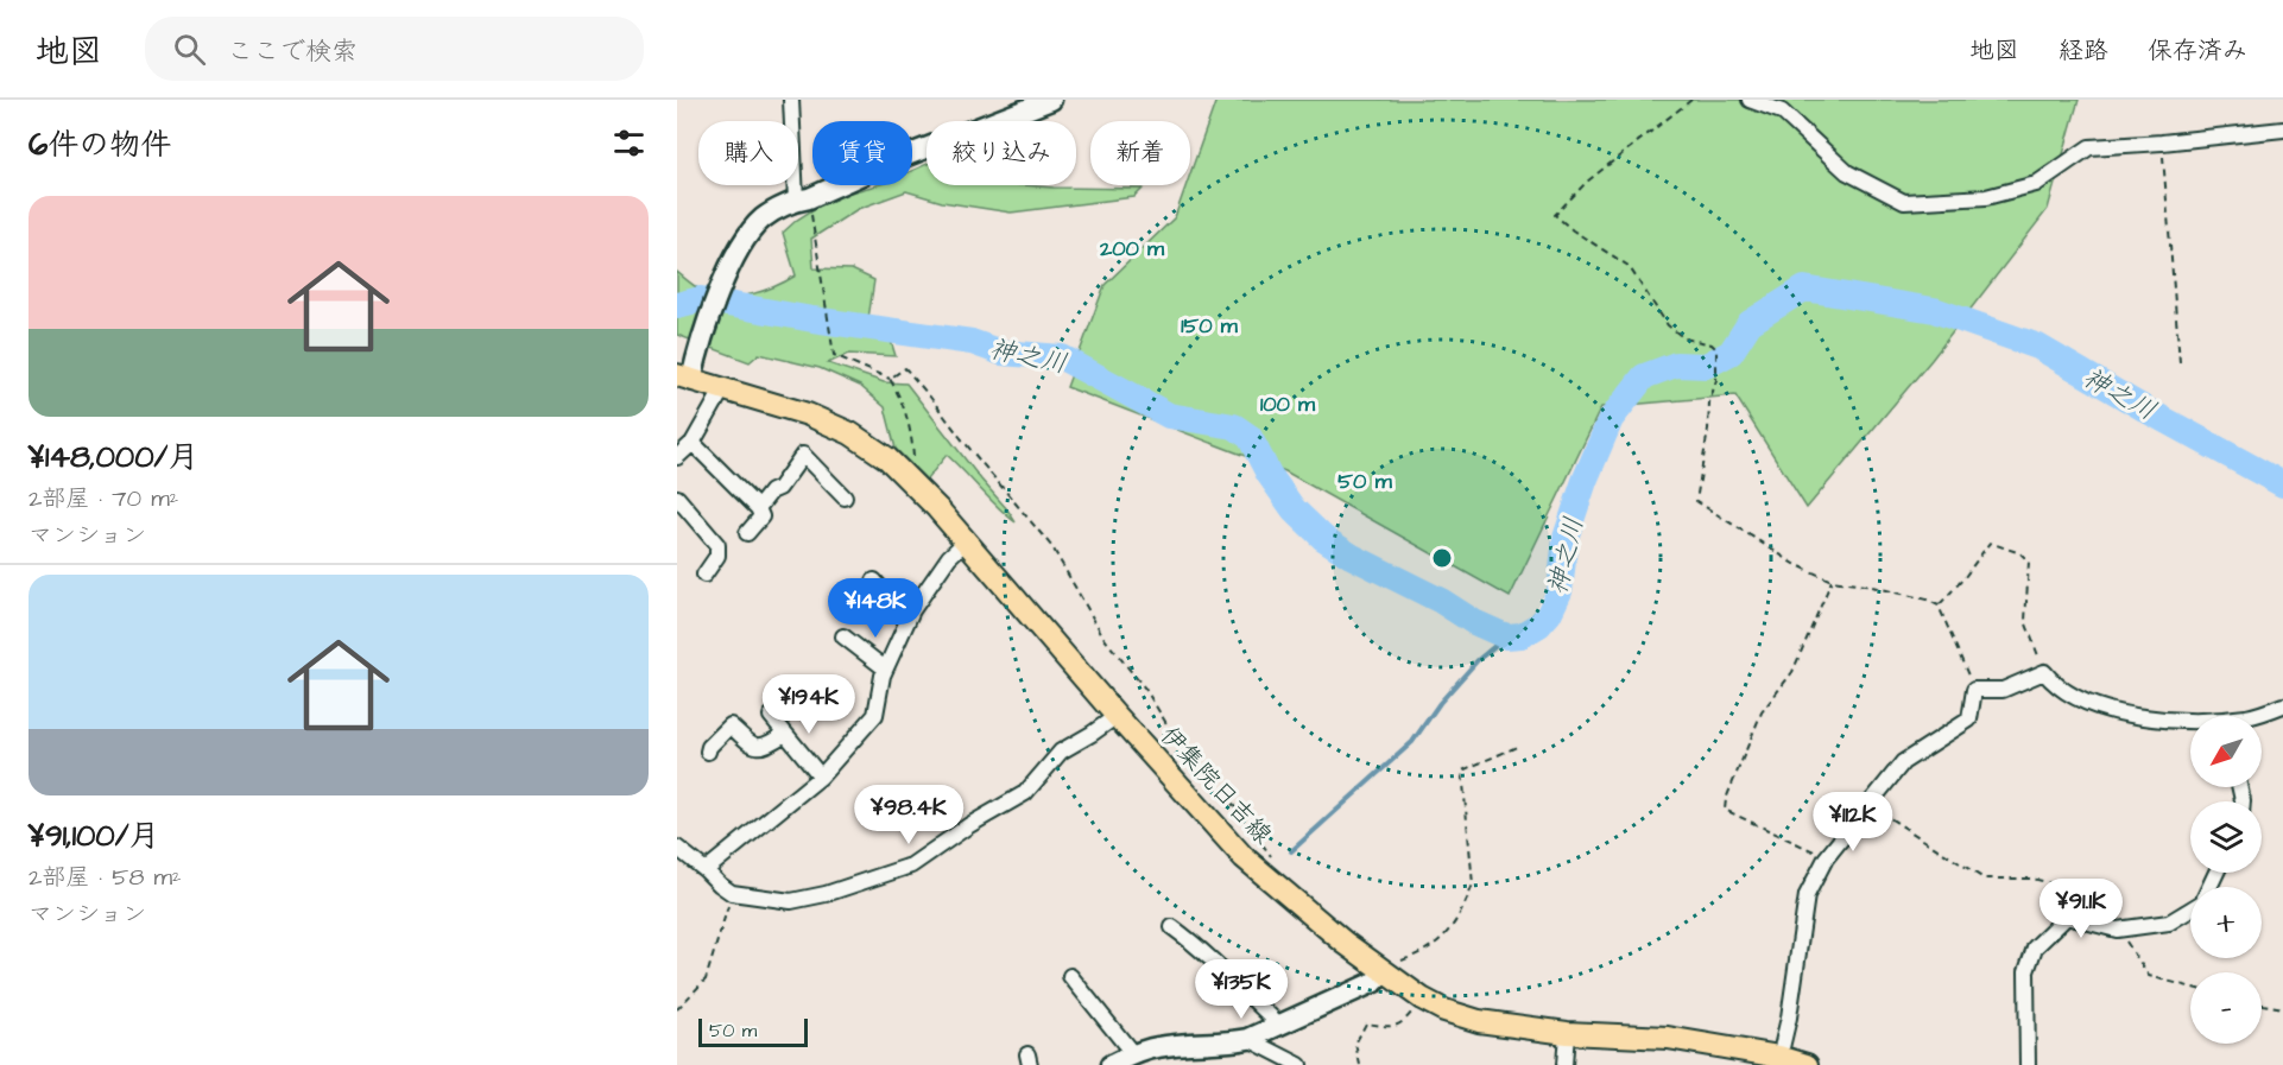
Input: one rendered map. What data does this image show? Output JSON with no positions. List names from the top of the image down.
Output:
{
  "streets": {
    "main road": ["伊集院日吉線"]
  },
  "water": ["神之川"],
  "scale_bar": "50 m",
  "north": "bottom left",
  "page": {
    "header": "地図",
    "search": "ここで検索",
    "nav": ["地図", "経路", "保存済み"],
    "heading": "6件の物件",
    "chip": [
      "購入",
      "賃貸",
      "絞り込み",
      "新着"
    ],
    "list": [
      {
        "name": "¥148,000/月",
        "note": "2部屋 · 70 m² · マンション"
      },
      {
        "name": "¥91,100/月",
        "note": "2部屋 · 58 m² · マンション"
      }
    ],
    "price": [
      "¥148K",
      "¥194K",
      "¥98.4K",
      "¥112K",
      "¥91.1K",
      "¥135K"
    ],
    "map_buttons": ["+", "−"],
    "scale": "50 m"
  },
  "rings": [
    "200 m",
    "150 m",
    "100 m",
    "50 m"
  ]
}
